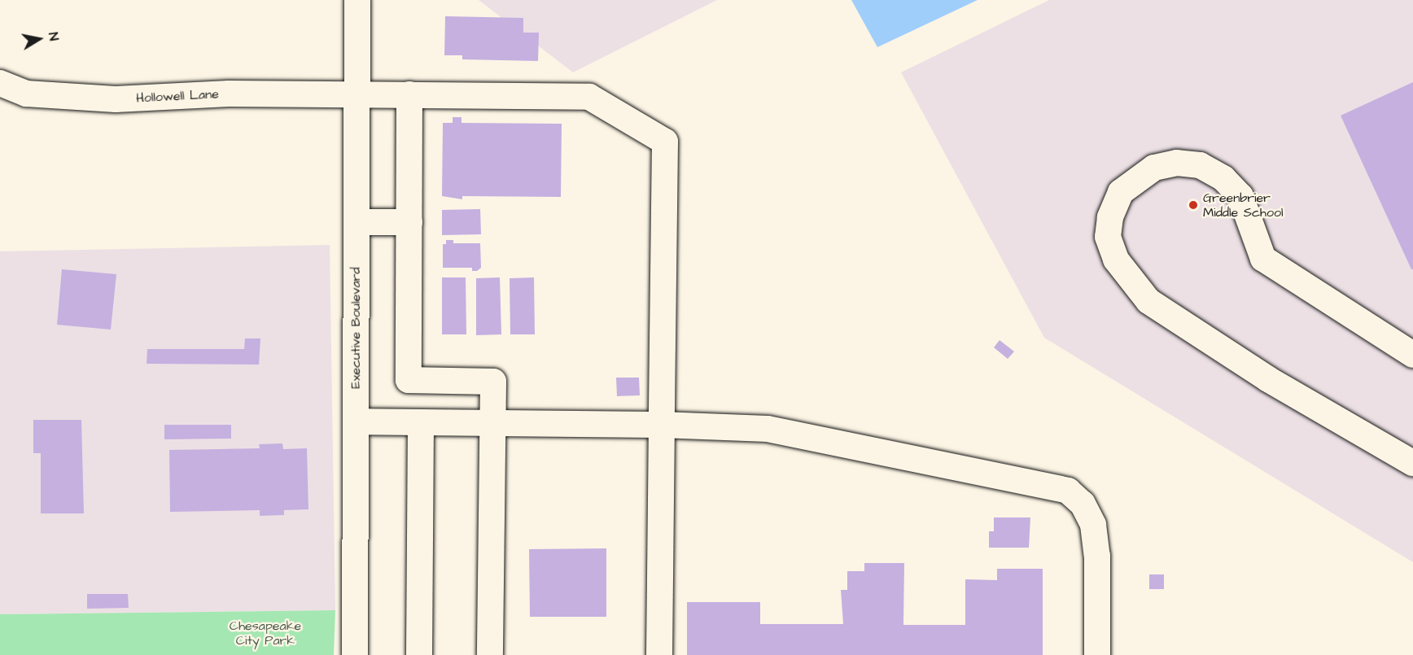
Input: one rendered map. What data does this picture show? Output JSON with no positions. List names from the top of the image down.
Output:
{
  "streets": {
    "street": ["Hollowell Lane", "Executive Boulevard"]
  },
  "crossings": [
    ["Hollowell Lane", "Executive Boulevard"]
  ],
  "parks": ["Chesapeake City Park"],
  "places": ["Greenbrier Middle School"],
  "north": "right"
}
